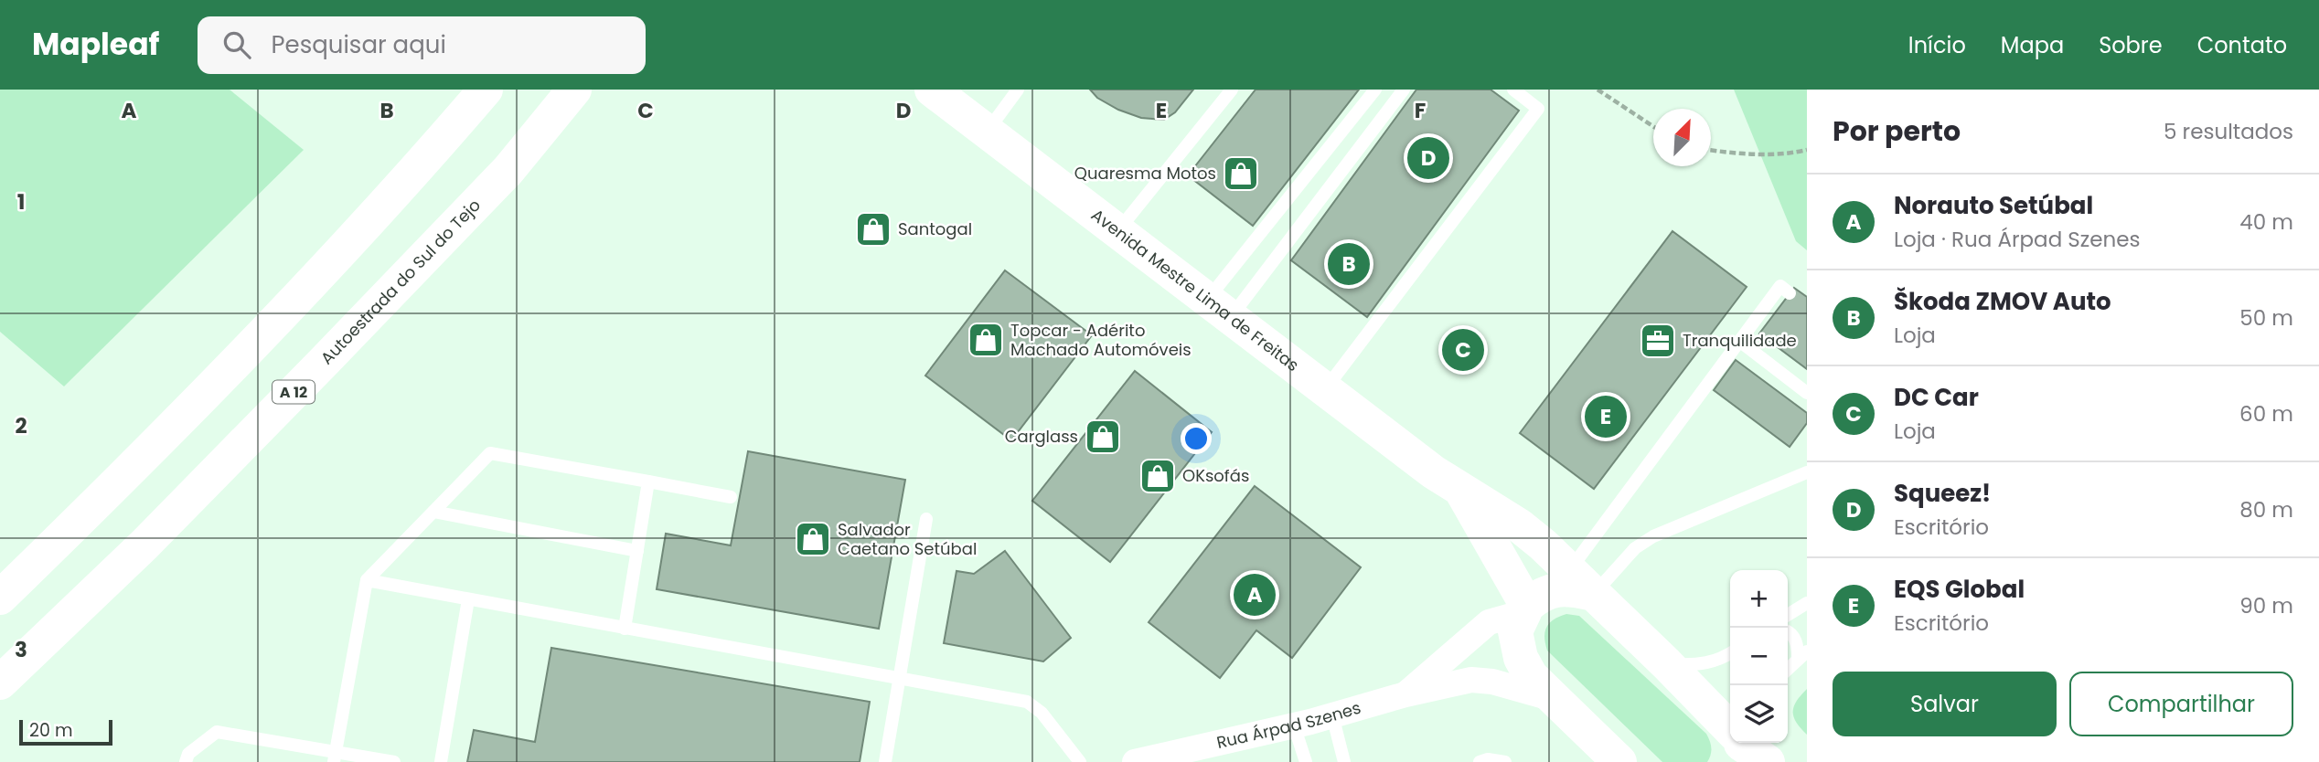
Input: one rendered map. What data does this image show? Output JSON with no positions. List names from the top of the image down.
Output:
{
  "streets": {
    "main road": ["Autoestrada do Sul do Tejo", "Avenida Mestre Lima de Freitas", "A 12"],
    "street": ["Rua Árpad Szenes"]
  },
  "crossings": [
    ["Avenida Mestre Lima de Freitas", "Rua Árpad Szenes"]
  ],
  "places": {
    "shop": [
      "Quaresma Motos",
      "Santogal",
      "Topcar - Adérito Machado Automóveis",
      "Carglass",
      "OKsofás",
      "Salvador Caetano Setúbal"
    ],
    "office": ["Tranquilidade"]
  },
  "scale_bar": "20 m",
  "north": "top right",
  "page": {
    "header": "Mapleaf",
    "search": "Pesquisar aqui",
    "nav": [
      "Início",
      "Mapa",
      "Sobre",
      "Contato"
    ],
    "heading": ["Por perto", "5 resultados"],
    "pins": [
      "D",
      "B",
      "C",
      "E",
      "A"
    ],
    "list": [
      {
        "mark": "A",
        "name": "Norauto Setúbal",
        "note": "Loja · Rua Árpad Szenes",
        "value": "40 m"
      },
      {
        "mark": "B",
        "name": "Škoda ZMOV Auto",
        "note": "Loja",
        "value": "50 m"
      },
      {
        "mark": "C",
        "name": "DC Car",
        "note": "Loja",
        "value": "60 m"
      },
      {
        "mark": "D",
        "name": "Squeez!",
        "note": "Escritório",
        "value": "80 m"
      },
      {
        "mark": "E",
        "name": "EQS Global",
        "note": "Escritório",
        "value": "90 m"
      }
    ],
    "map_buttons": ["+", "−"],
    "buttons": ["Salvar", "Compartilhar"],
    "scale": "20 m"
  },
  "grid": {
    "columns": [
      "A",
      "B",
      "C",
      "D",
      "E",
      "F"
    ],
    "rows": ["1", "2", "3"]
  }
}
